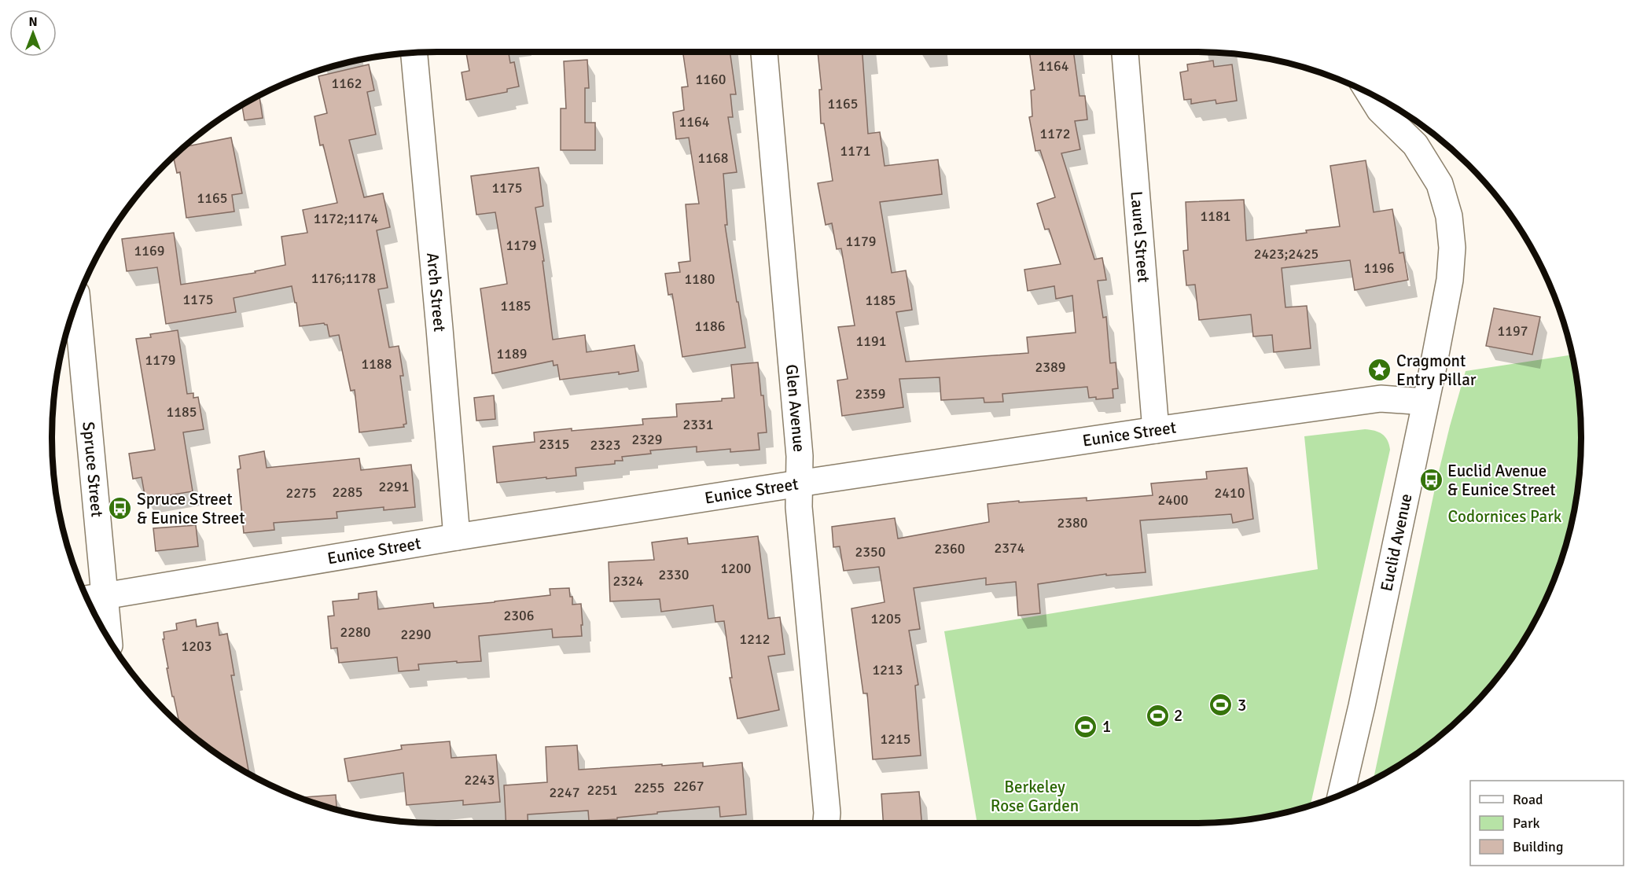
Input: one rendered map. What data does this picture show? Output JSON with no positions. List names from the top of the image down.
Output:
{
  "streets": {
    "street": [
      "Laurel Street",
      "Arch Street",
      "Glen Avenue",
      "Eunice Street",
      "Spruce Street",
      "Euclid Avenue"
    ]
  },
  "crossings": [
    ["Laurel Street", "Eunice Street"],
    ["Arch Street", "Eunice Street"],
    ["Glen Avenue", "Eunice Street"],
    ["Eunice Street", "Spruce Street"],
    ["Eunice Street", "Euclid Avenue"]
  ],
  "parks": ["Codornices Park", "Berkeley Rose Garden"],
  "places": {
    "place": ["Cragmont Entry Pillar"],
    "bus stop": ["Euclid Avenue & Eunice Street", "Spruce Street & Eunice Street"],
    "sports": ["3", "2", "1"]
  },
  "house_numbers": [
    "1164",
    "1160",
    "1162",
    "1165",
    "1164",
    "1172",
    "1171",
    "1168",
    "1175",
    "1165",
    "1181",
    "1172;1174",
    "1179",
    "1179",
    "1169",
    "2423;2425",
    "1196",
    "1176;1178",
    "1180",
    "1175",
    "1185",
    "1185",
    "1186",
    "1197",
    "1191",
    "1189",
    "1179",
    "1188",
    "2389",
    "2359",
    "1185",
    "2331",
    "2329",
    "2315",
    "2323",
    "2291",
    "2285",
    "2275",
    "2410",
    "2400",
    "2380",
    "2374",
    "2360",
    "2350",
    "1200",
    "2330",
    "2324",
    "2306",
    "1205",
    "2280",
    "2290",
    "1212",
    "1203",
    "1213",
    "1215",
    "2243",
    "2267",
    "2255",
    "2251",
    "2247"
  ],
  "legend": ["Road", "Park", "Building"],
  "north": "top"
}
